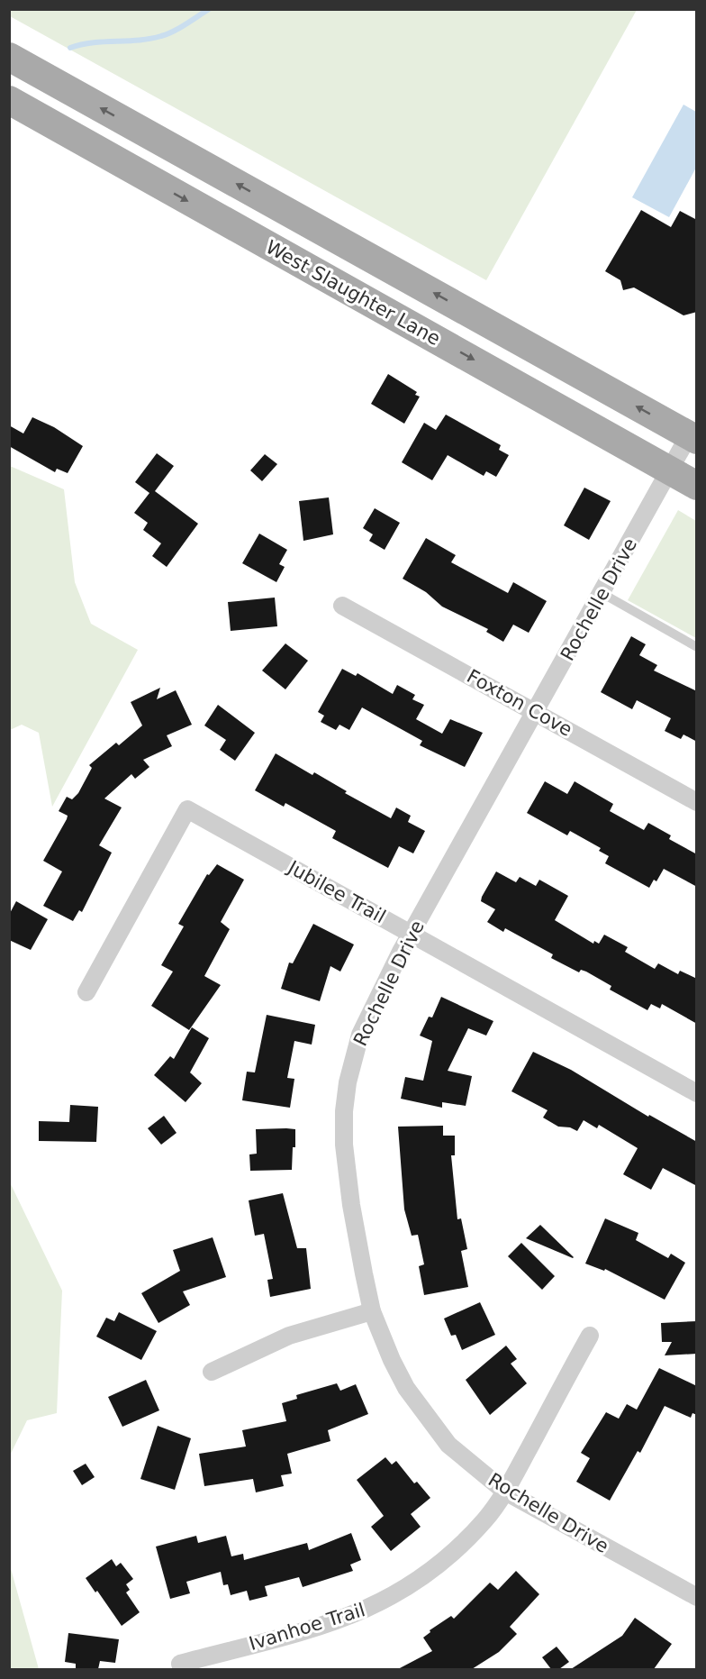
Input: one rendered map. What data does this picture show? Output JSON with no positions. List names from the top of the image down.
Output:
{
  "streets": {
    "main road": ["West Slaughter Lane"],
    "street": [
      "Rochelle Drive",
      "Foxton Cove",
      "Jubilee Trail",
      "Ivanhoe Trail"
    ]
  },
  "crossings": [
    ["West Slaughter Lane", "Rochelle Drive"],
    ["Rochelle Drive", "Foxton Cove"],
    ["Rochelle Drive", "Jubilee Trail"],
    ["Rochelle Drive", "Ivanhoe Trail"]
  ]
}
